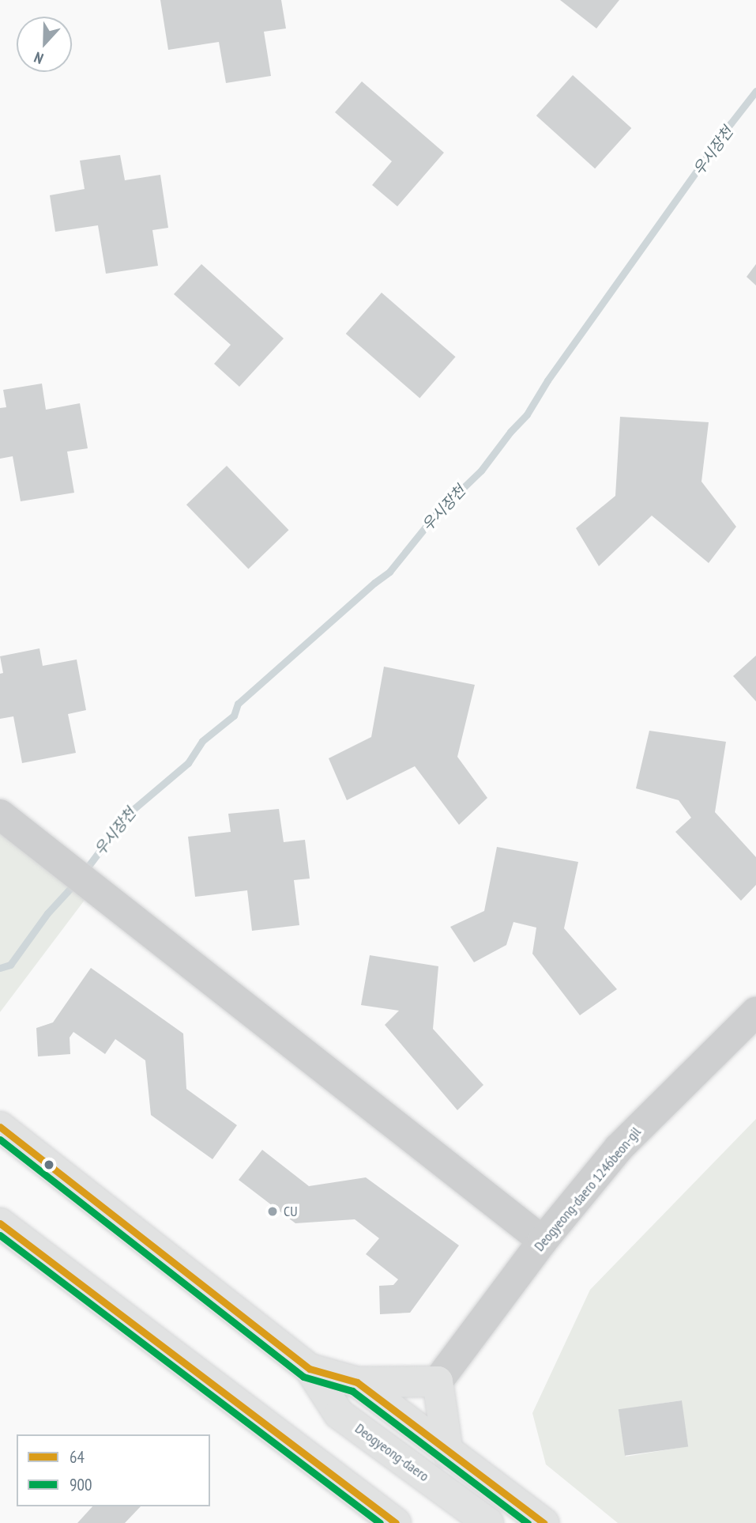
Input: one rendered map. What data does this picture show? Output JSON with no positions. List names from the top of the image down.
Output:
{
  "streets": {
    "main road": ["Deogyeong-daero"],
    "street": ["Deogyeong-daero 1246beon-gil"]
  },
  "water": ["우시장천"],
  "places": ["CU"],
  "lines": ["transit line 64", "transit line 900"],
  "legend": ["64", "900"],
  "north": "bottom"
}
